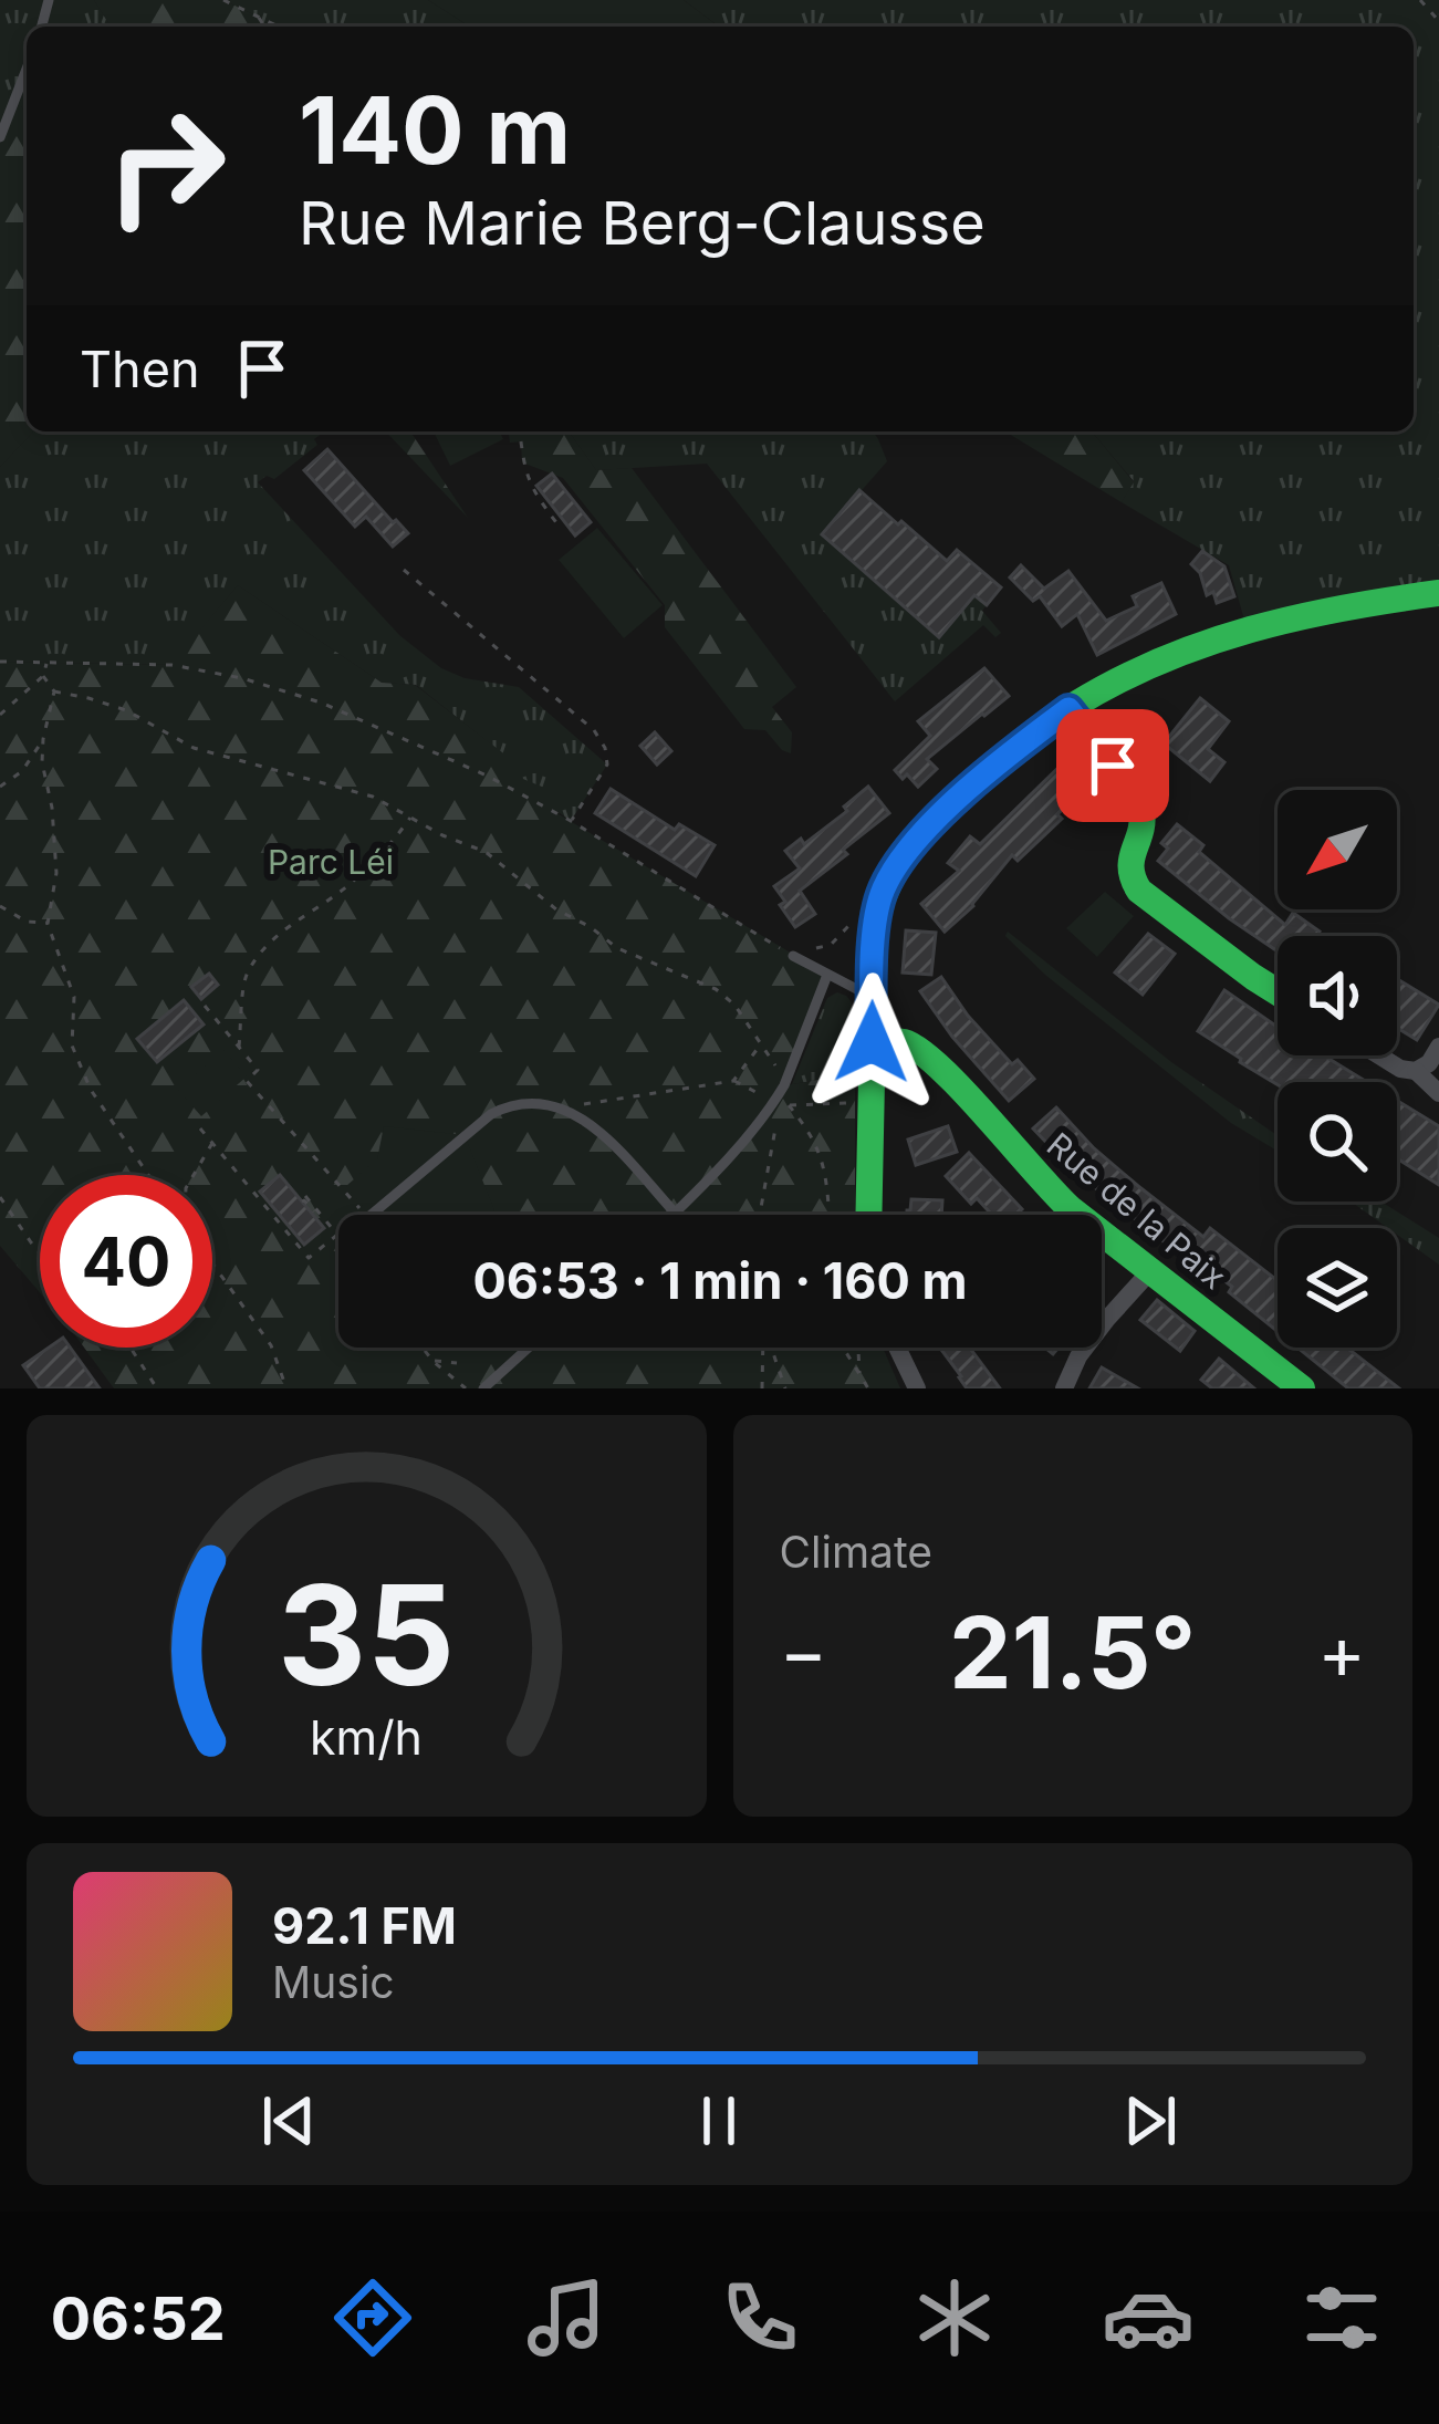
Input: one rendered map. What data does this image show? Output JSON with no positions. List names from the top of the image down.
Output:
{
  "streets": {
    "street": ["Rue de la Paix"]
  },
  "parks": ["Parc Léi"],
  "north": "bottom left",
  "page": {
    "turn": ["140 m", "Rue Marie Berg-Clausse"],
    "then": "Then",
    "limit": "40",
    "trip": "06:53 · 1 min · 160 m",
    "tile": "Climate",
    "heat": ["−", "21.5°", "+"],
    "song": ["92.1 FM", "Music"],
    "tabs": "06:52",
    "gauge": ["35", "km/h"]
  }
}
